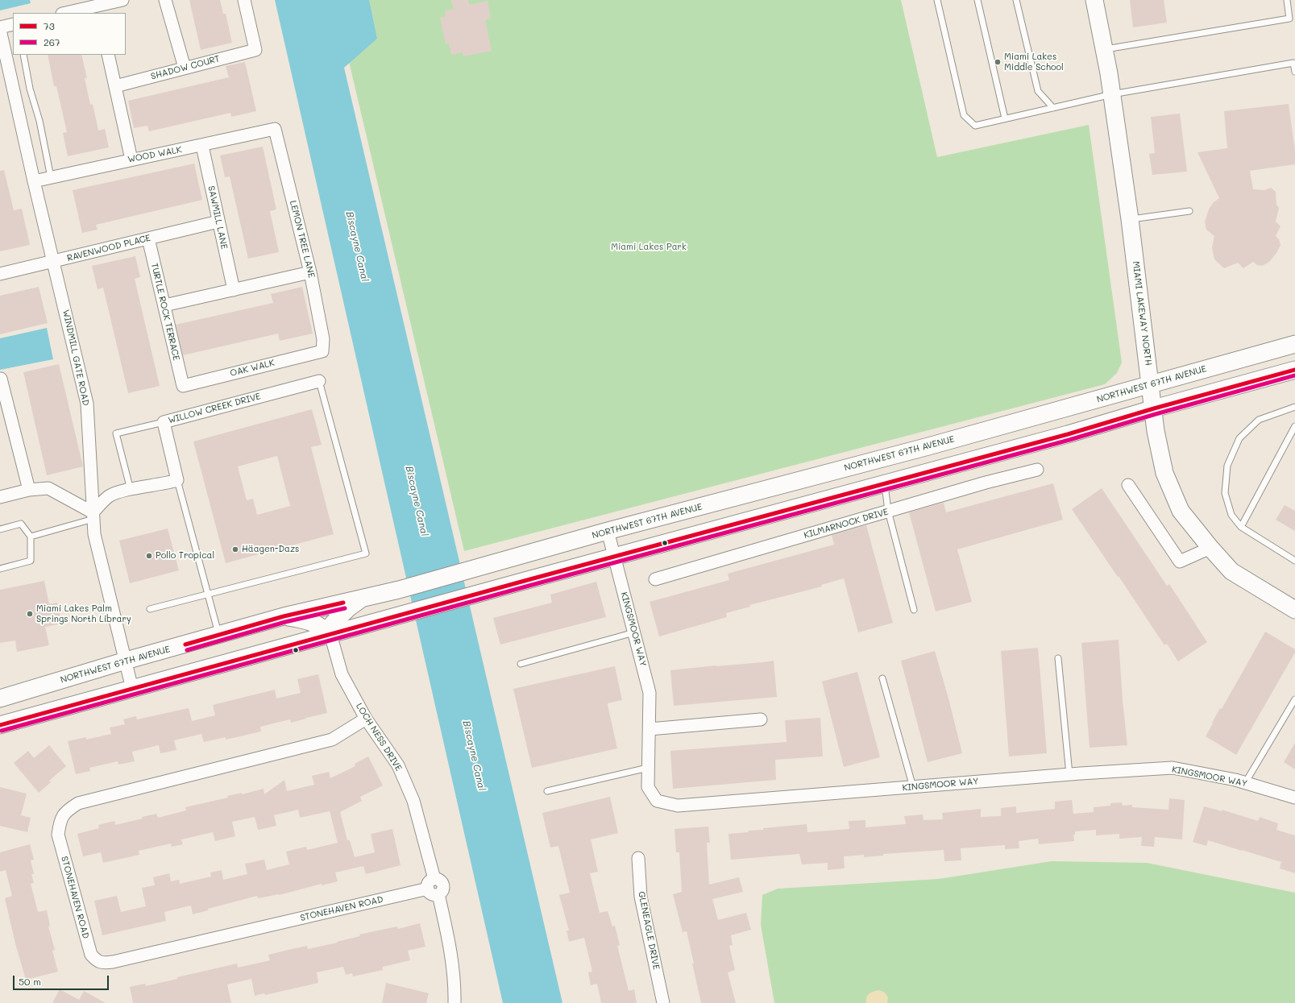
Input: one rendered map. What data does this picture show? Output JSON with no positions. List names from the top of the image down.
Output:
{
  "streets": {
    "main road": ["MIAMI LAKEWAY NORTH", "NORTHWEST 67TH AVENUE"],
    "street": [
      "SHADOW COURT",
      "WOOD WALK",
      "SAWMILL LANE",
      "LEMON TREE LANE",
      "RAVENWOOD PLACE",
      "TURTLE ROCK TERRACE",
      "WINDMILL GATE ROAD",
      "OAK WALK",
      "WILLOW CREEK DRIVE",
      "KILMARNOCK DRIVE",
      "KINGSMOOR WAY",
      "LOCH NESS DRIVE",
      "STONEHAVEN ROAD",
      "GLENEAGLE DRIVE"
    ]
  },
  "crossings": [
    ["WOOD WALK", "SAWMILL LANE"],
    ["WOOD WALK", "LEMON TREE LANE"],
    ["WOOD WALK", "WINDMILL GATE ROAD"],
    ["SAWMILL LANE", "RAVENWOOD PLACE"],
    ["LEMON TREE LANE", "OAK WALK"],
    ["RAVENWOOD PLACE", "TURTLE ROCK TERRACE"],
    ["RAVENWOOD PLACE", "WINDMILL GATE ROAD"],
    ["TURTLE ROCK TERRACE", "OAK WALK"],
    ["MIAMI LAKEWAY NORTH", "NORTHWEST 67TH AVENUE"],
    ["WINDMILL GATE ROAD", "NORTHWEST 67TH AVENUE"],
    ["NORTHWEST 67TH AVENUE", "KINGSMOOR WAY"],
    ["LOCH NESS DRIVE", "STONEHAVEN ROAD"]
  ],
  "water": ["Biscayne Canal"],
  "parks": ["Miami Lakes Park"],
  "places": [
    "Miami Lakes Middle School",
    "Häagen-Dazs",
    "Pollo Tropical",
    "Miami Lakes Palm Springs North Library"
  ],
  "lines": ["transit line 73", "transit line 267"],
  "legend": ["73", "267"],
  "scale_bar": "50 m"
}
